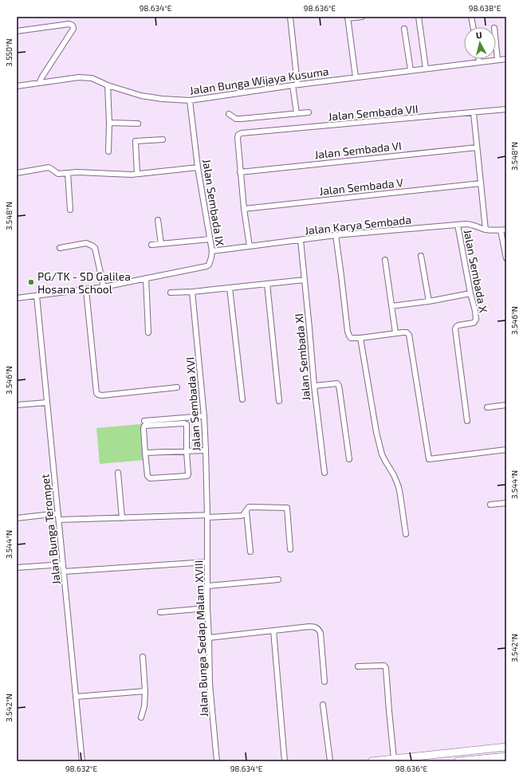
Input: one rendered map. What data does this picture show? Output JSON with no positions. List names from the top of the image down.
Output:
{
  "streets": {
    "street": [
      "Jalan Bunga Wijaya Kusuma",
      "Jalan Sembada VII",
      "Jalan Sembada VI",
      "Jalan Sembada V",
      "Jalan Sembada IX",
      "Jalan Karya Sembada",
      "Jalan Sembada X",
      "Jalan Sembada XI",
      "Jalan Sembada XVI",
      "Jalan Bunga Terompet",
      "Jalan Bunga Sedap Malam XVIII"
    ]
  },
  "crossings": [
    ["Jalan Bunga Wijaya Kusuma", "Jalan Sembada IX"],
    ["Jalan Sembada VII", "Jalan Sembada VI"],
    ["Jalan Sembada IX", "Jalan Karya Sembada"],
    ["Jalan Sembada IX", "Jalan Bunga Terompet"],
    ["Jalan Karya Sembada", "Jalan Sembada X"],
    ["Jalan Karya Sembada", "Jalan Sembada XI"],
    ["Jalan Sembada XVI", "Jalan Bunga Sedap Malam XVIII"]
  ],
  "places": ["PG/TK - SD Galilea Hosana School"],
  "north": "top",
  "coordinates": [
    "98.634°E",
    "98.636°E",
    "98.638°E",
    "3.550°N",
    "3.548°N",
    "3.546°N",
    "3.544°N",
    "3.542°N",
    "98.632°E"
  ]
}
